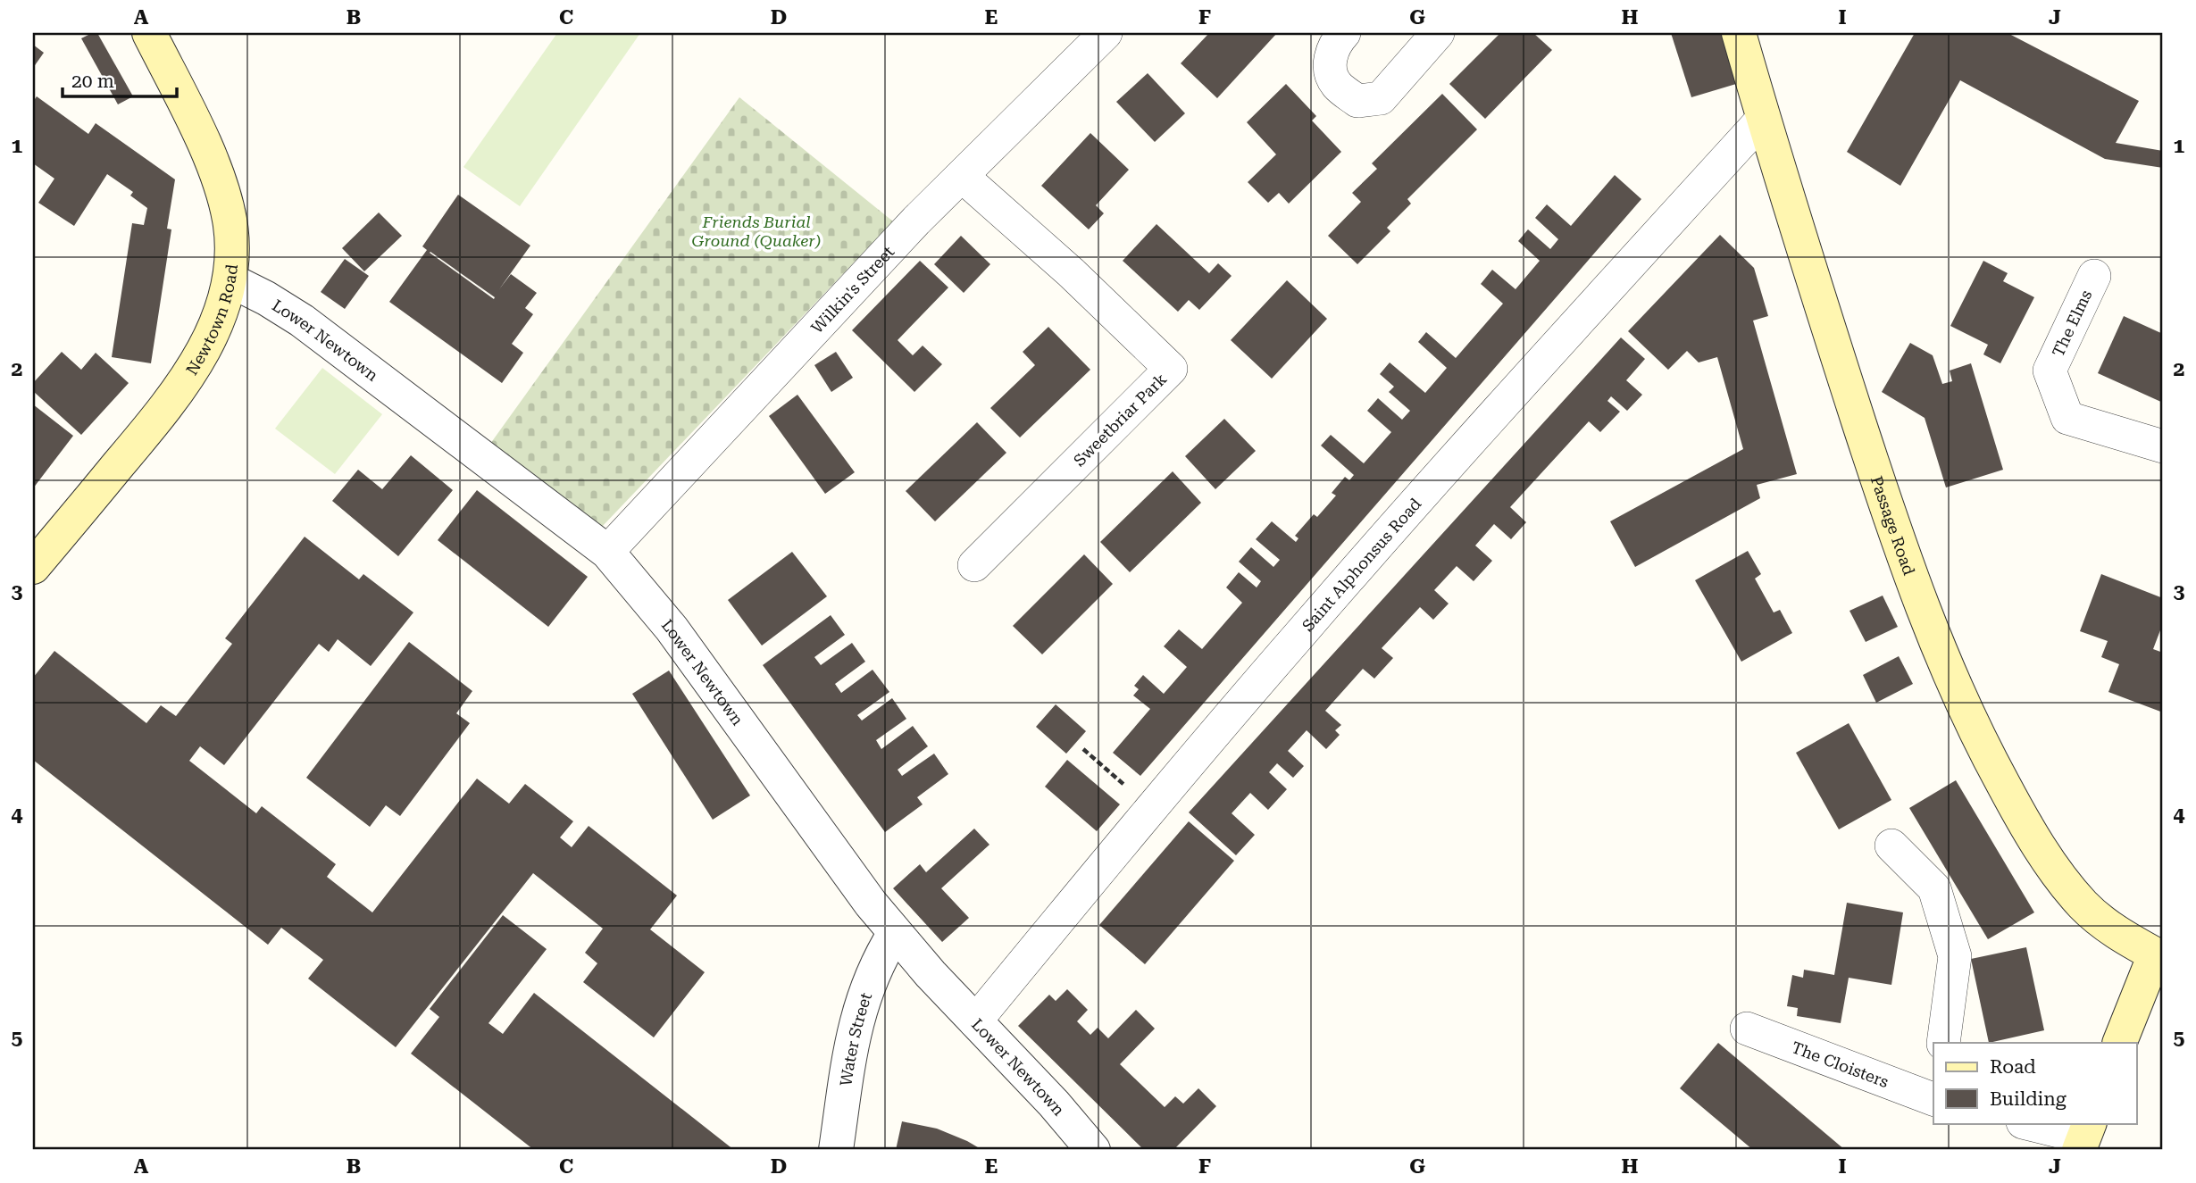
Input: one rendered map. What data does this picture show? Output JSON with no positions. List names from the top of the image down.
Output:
{
  "streets": {
    "main road": ["Newtown Road", "Passage Road"],
    "street": [
      "Wilkin's Street",
      "The Elms",
      "Lower Newtown",
      "Sweetbriar Park",
      "Saint Alphonsus Road",
      "Water Street",
      "The Cloisters"
    ]
  },
  "crossings": [
    ["Wilkin's Street", "Lower Newtown"],
    ["Wilkin's Street", "Sweetbriar Park"],
    ["Newtown Road", "Lower Newtown"],
    ["Lower Newtown", "Saint Alphonsus Road"],
    ["Lower Newtown", "Water Street"],
    ["Passage Road", "Saint Alphonsus Road"]
  ],
  "parks": ["Friends Burial Ground (Quaker)"],
  "legend": ["Road", "Building"],
  "scale_bar": "20 m",
  "grid": {
    "columns": [
      "A",
      "B",
      "C",
      "D",
      "E",
      "F",
      "G",
      "H",
      "I",
      "J"
    ],
    "rows": [
      "1",
      "2",
      "3",
      "4",
      "5"
    ]
  }
}
